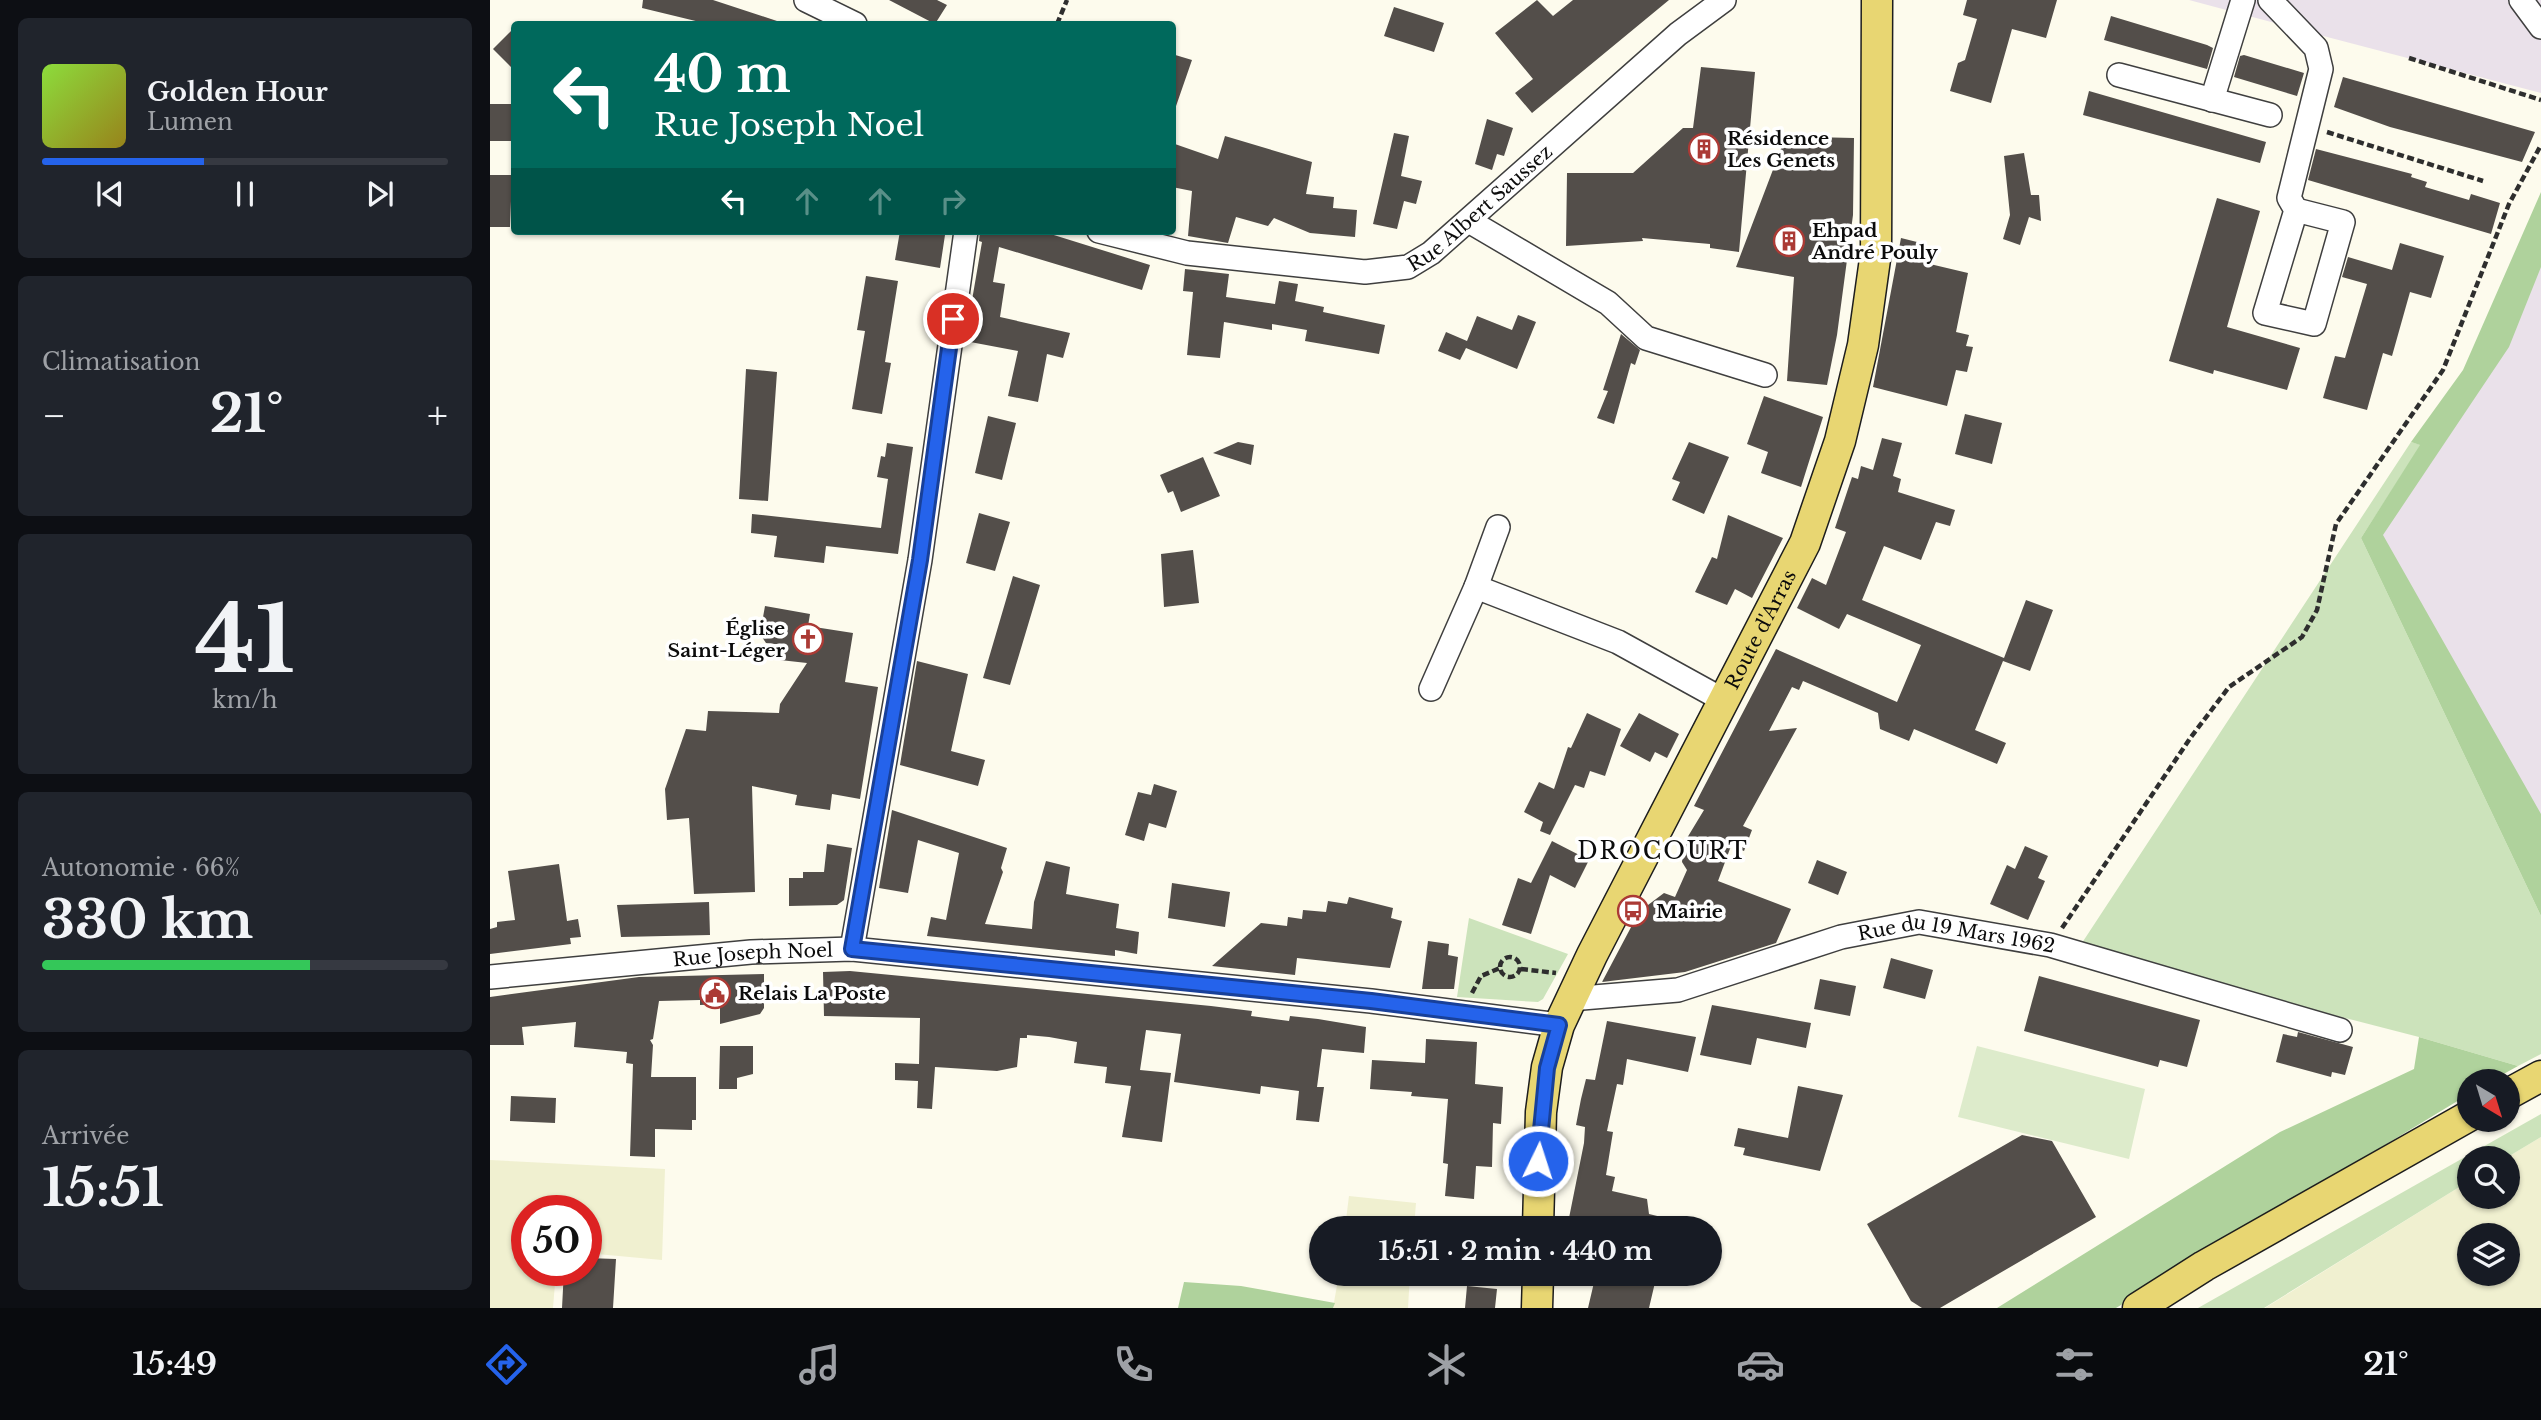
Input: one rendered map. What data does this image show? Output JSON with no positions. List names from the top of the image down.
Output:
{
  "streets": {
    "main road": ["Route d'Arras"],
    "street": ["Rue Albert Saussez", "Rue du 19 Mars 1962", "Rue Joseph Noel"]
  },
  "crossings": [
    ["Route d'Arras", "Rue du 19 Mars 1962"],
    ["Route d'Arras", "Rue Joseph Noel"],
    ["Rue du 19 Mars 1962", "Rue Joseph Noel"]
  ],
  "districts": ["DROCOURT"],
  "places": {
    "building": ["Résidence Les Genets", "Ehpad André Pouly"],
    "church": ["Église Saint-Léger"],
    "bus stop": ["Mairie"],
    "public building": ["Relais La Poste"]
  },
  "north": "bottom right",
  "page": {
    "turn": ["40 m", "Rue Joseph Noel"],
    "song": ["Golden Hour", "Lumen"],
    "tile": [
      "Climatisation",
      ["41", "km/h"],
      ["Autonomie · 66%", "330 km"],
      ["Arrivée", "15:51"]
    ],
    "heat": ["−", "21°", "+"],
    "limit": "50",
    "trip": "15:51 · 2 min · 440 m",
    "tabs": ["15:49", "21°"]
  }
}
